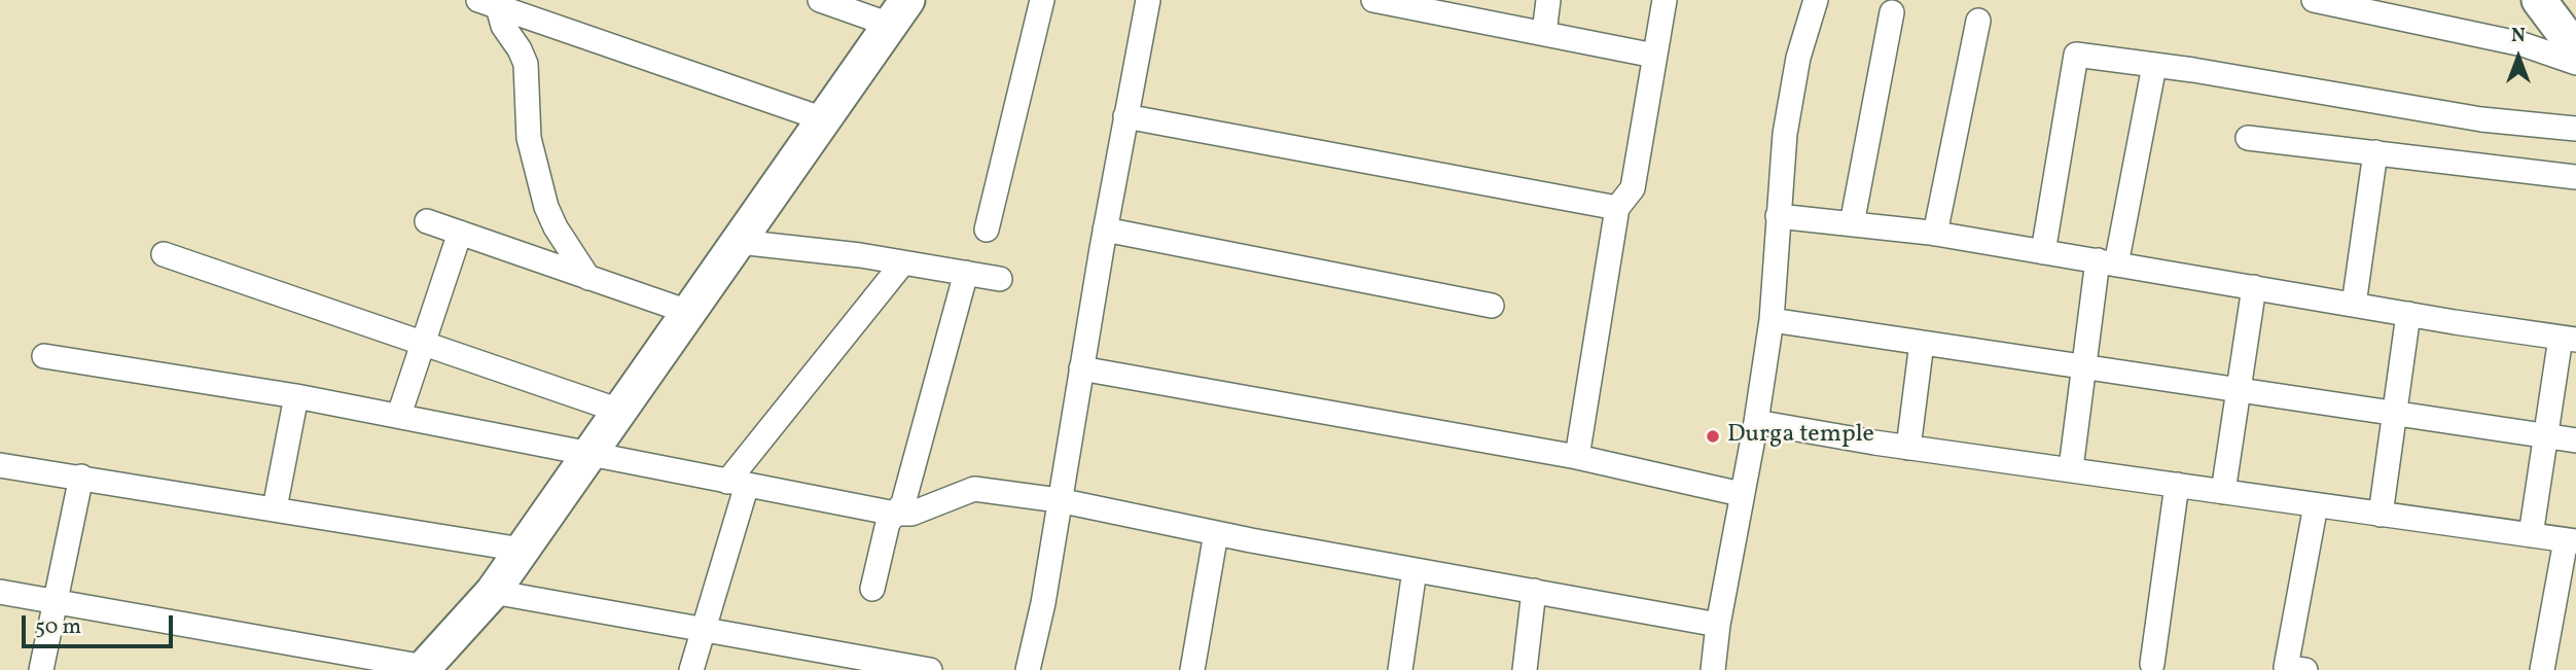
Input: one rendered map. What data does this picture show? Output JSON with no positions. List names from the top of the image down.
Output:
{
  "places": ["Durga temple"],
  "scale_bar": "50 m",
  "north": "top"
}
